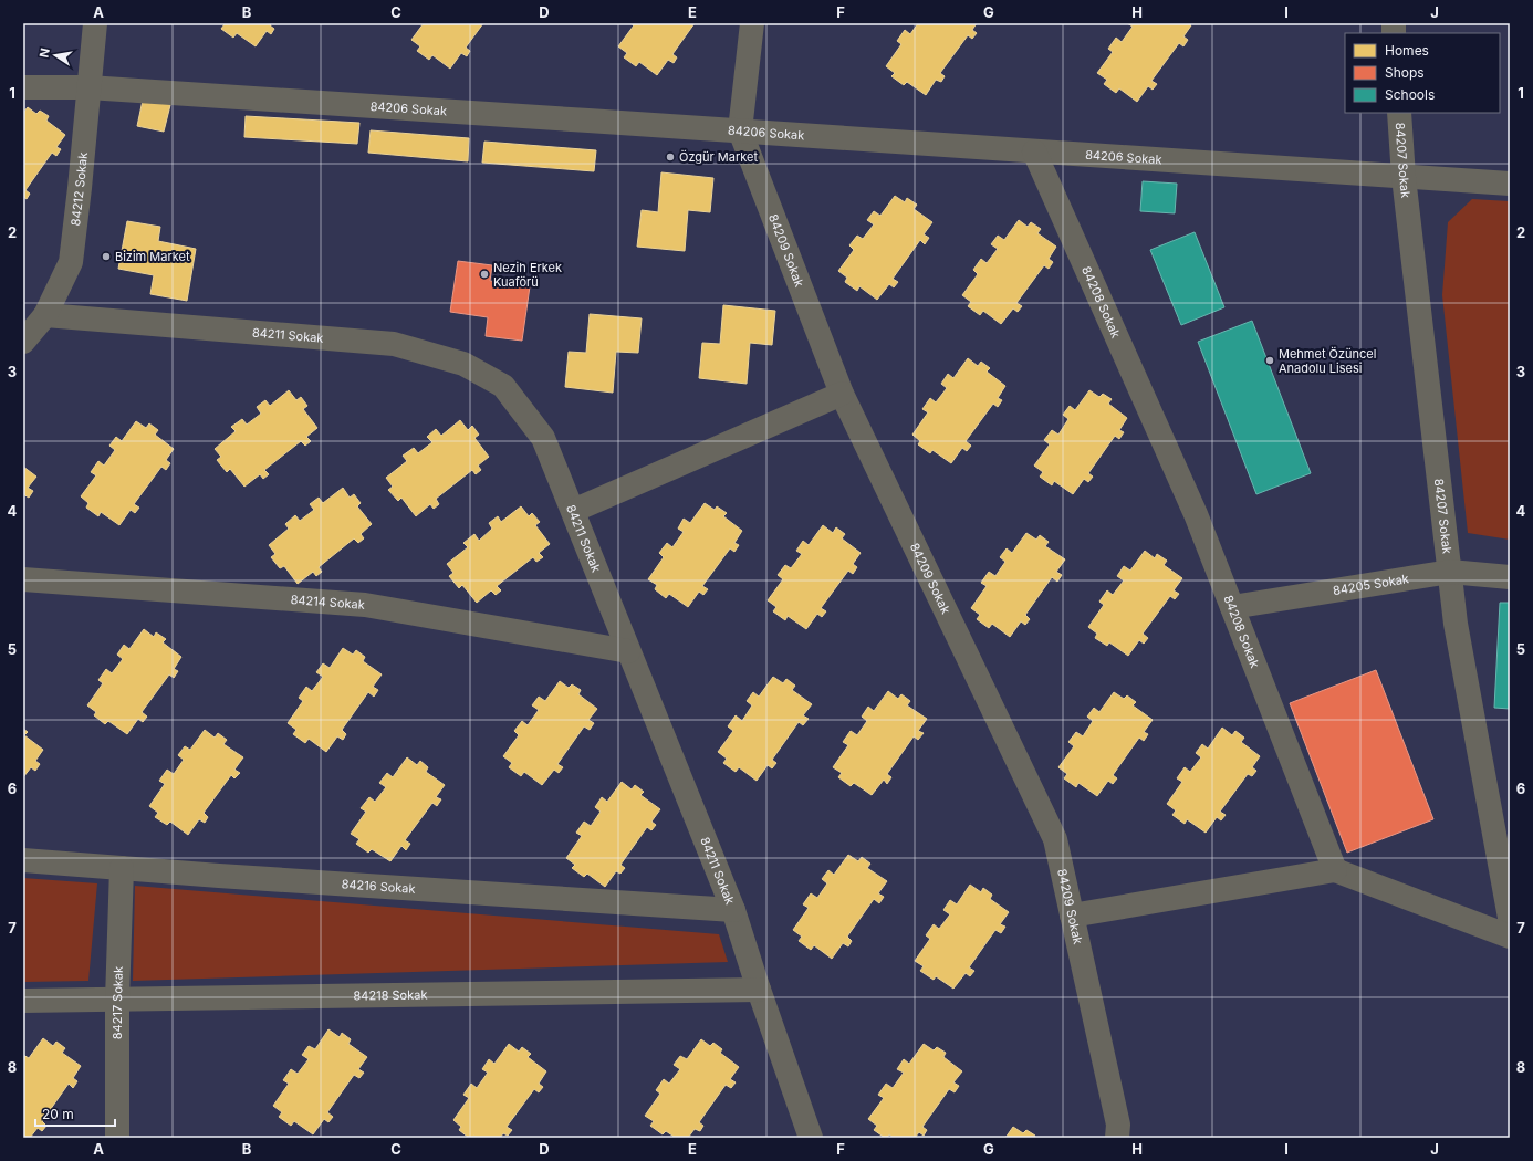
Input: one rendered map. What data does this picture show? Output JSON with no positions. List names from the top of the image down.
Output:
{
  "streets": {
    "street": [
      "84206 Sokak",
      "84207 Sokak",
      "84212 Sokak",
      "84209 Sokak",
      "84208 Sokak",
      "84211 Sokak",
      "84205 Sokak",
      "84214 Sokak",
      "84216 Sokak",
      "84218 Sokak",
      "84217 Sokak"
    ]
  },
  "crossings": [
    ["84206 Sokak", "84207 Sokak"],
    ["84206 Sokak", "84212 Sokak"],
    ["84206 Sokak", "84209 Sokak"],
    ["84206 Sokak", "84208 Sokak"],
    ["84207 Sokak", "84205 Sokak"],
    ["84212 Sokak", "84211 Sokak"],
    ["84208 Sokak", "84205 Sokak"],
    ["84211 Sokak", "84214 Sokak"],
    ["84211 Sokak", "84216 Sokak"],
    ["84211 Sokak", "84218 Sokak"],
    ["84216 Sokak", "84217 Sokak"],
    ["84218 Sokak", "84217 Sokak"]
  ],
  "places": [
    "Özgür Market",
    "Bizim Market",
    "Nezih Erkek Kuaförü",
    "Mehmet Özüncel Anadolu Lisesi"
  ],
  "legend": ["Homes", "Shops", "Schools"],
  "scale_bar": "20 m",
  "north": "left",
  "grid": {
    "columns": [
      "A",
      "B",
      "C",
      "D",
      "E",
      "F",
      "G",
      "H",
      "I",
      "J"
    ],
    "rows": [
      "1",
      "2",
      "3",
      "4",
      "5",
      "6",
      "7",
      "8"
    ]
  }
}
